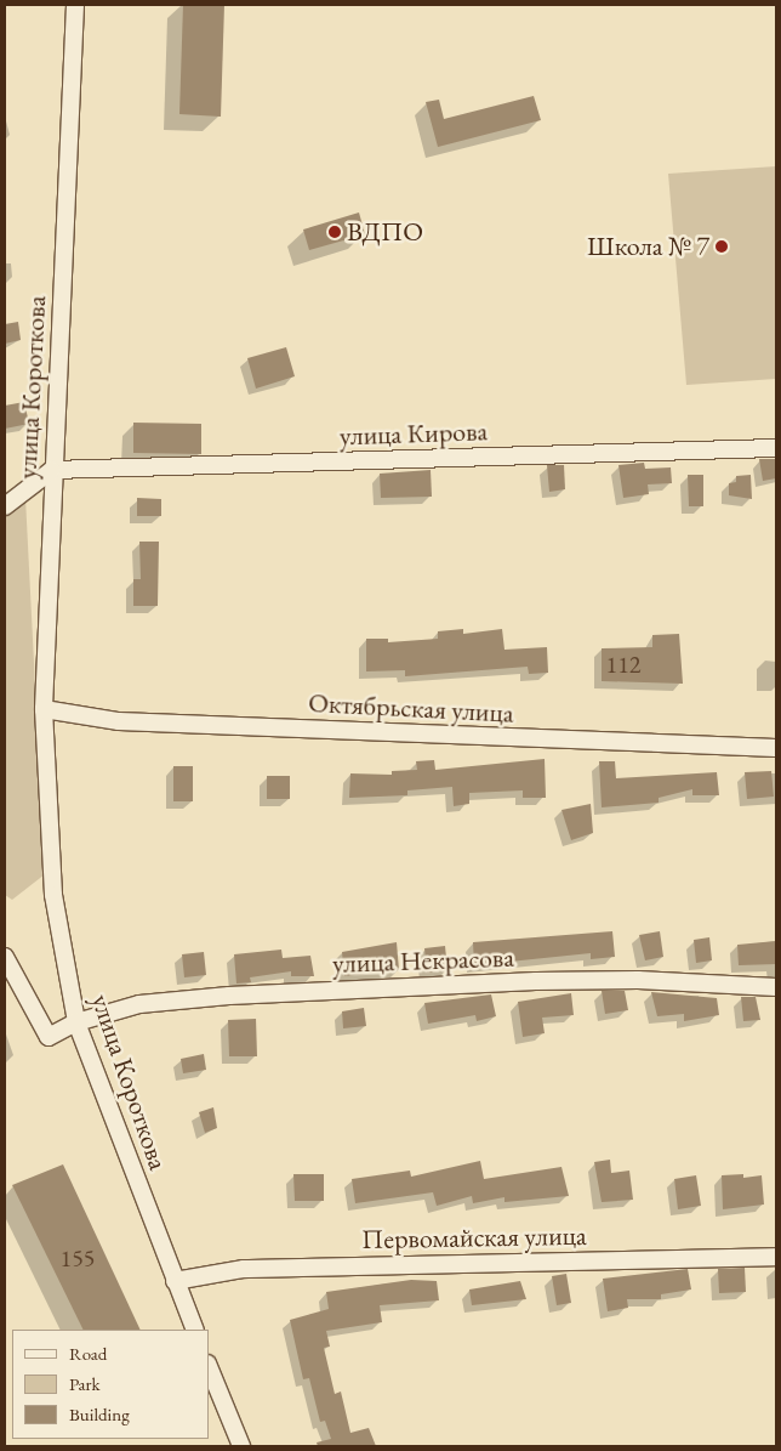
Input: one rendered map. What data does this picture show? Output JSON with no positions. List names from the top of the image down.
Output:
{
  "streets": {
    "street": [
      "улица Короткова",
      "улица Кирова",
      "Октябрьская улица",
      "улица Некрасова",
      "Первомайская улица"
    ]
  },
  "crossings": [
    ["улица Короткова", "улица Кирова"],
    ["улица Короткова", "Октябрьская улица"],
    ["улица Короткова", "улица Некрасова"],
    ["улица Короткова", "Первомайская улица"]
  ],
  "places": ["ВДПО", "Школа № 7"],
  "house_numbers": ["112", "155"],
  "legend": ["Road", "Park", "Building"]
}
